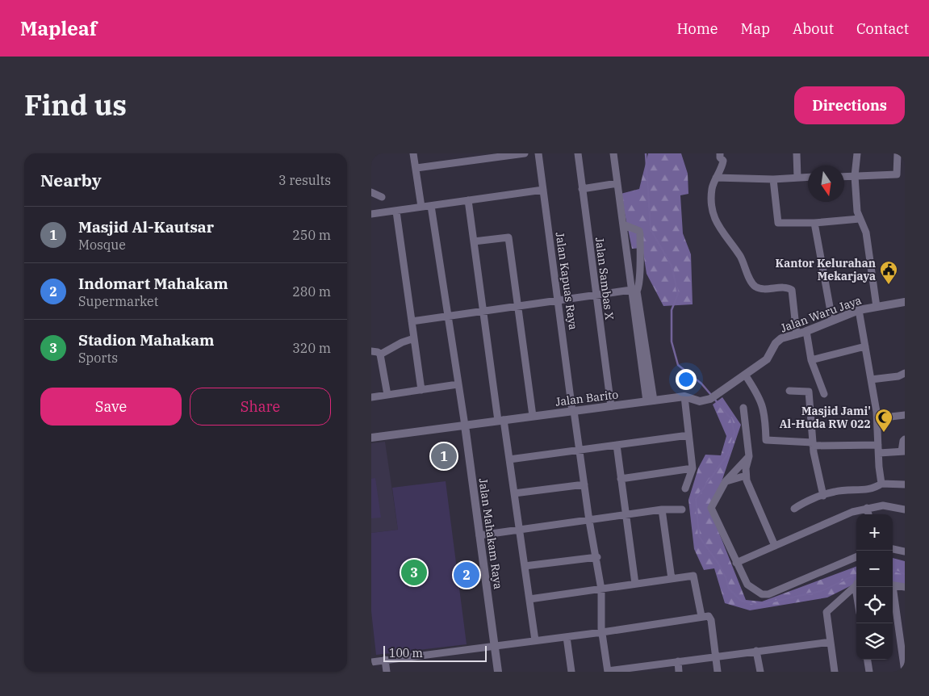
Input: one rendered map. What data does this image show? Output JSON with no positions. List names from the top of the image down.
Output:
{
  "streets": {
    "street": [
      "Jalan Sambas X",
      "Jalan Kapuas Raya",
      "Jalan Waru Jaya",
      "Jalan Barito",
      "Jalan Mahakam Raya"
    ]
  },
  "crossings": [
    ["Jalan Sambas X", "Jalan Barito"],
    ["Jalan Kapuas Raya", "Jalan Barito"],
    ["Jalan Waru Jaya", "Jalan Barito"],
    ["Jalan Barito", "Jalan Mahakam Raya"]
  ],
  "places": {
    "public building": ["Kantor Kelurahan Mekarjaya"],
    "mosque": ["Masjid Jami' Al-Huda RW 022"]
  },
  "scale_bar": "100 m",
  "north": "bottom",
  "page": {
    "header": "Mapleaf",
    "nav": [
      "Home",
      "Map",
      "About",
      "Contact"
    ],
    "title": "Find us",
    "buttons": [
      "Directions",
      ["Save", "Share"]
    ],
    "heading": ["Nearby", "3 results"],
    "list": [
      {
        "mark": "1",
        "name": "Masjid Al-Kautsar",
        "note": "Mosque",
        "value": "250 m"
      },
      {
        "mark": "2",
        "name": "Indomart Mahakam",
        "note": "Supermarket",
        "value": "280 m"
      },
      {
        "mark": "3",
        "name": "Stadion Mahakam",
        "note": "Sports",
        "value": "320 m"
      }
    ],
    "pins": ["1", "3", "2"],
    "map_buttons": ["+", "−"],
    "scale": "100 m"
  }
}
